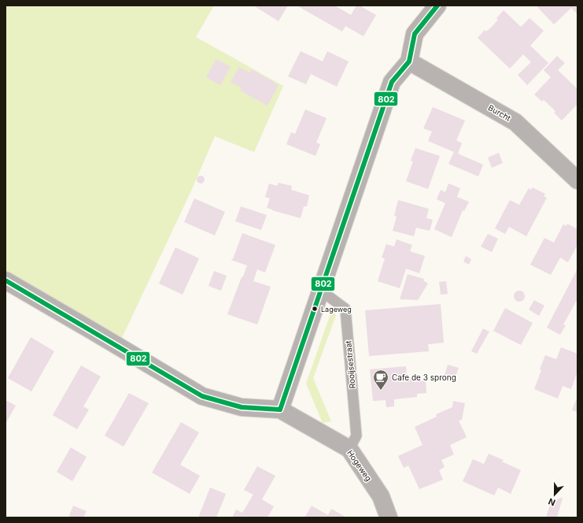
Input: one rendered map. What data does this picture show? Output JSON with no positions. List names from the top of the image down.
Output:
{
  "streets": {
    "street": ["Burcht", "Hogeweg"],
    "lane": ["Rooijsestraat"]
  },
  "crossings": [
    ["Rooijsestraat", "Hogeweg"]
  ],
  "places": {
    "other": ["Lageweg"],
    "cafe": ["Cafe de 3 sprong"]
  },
  "lines": ["transit line 802"],
  "north": "bottom"
}
